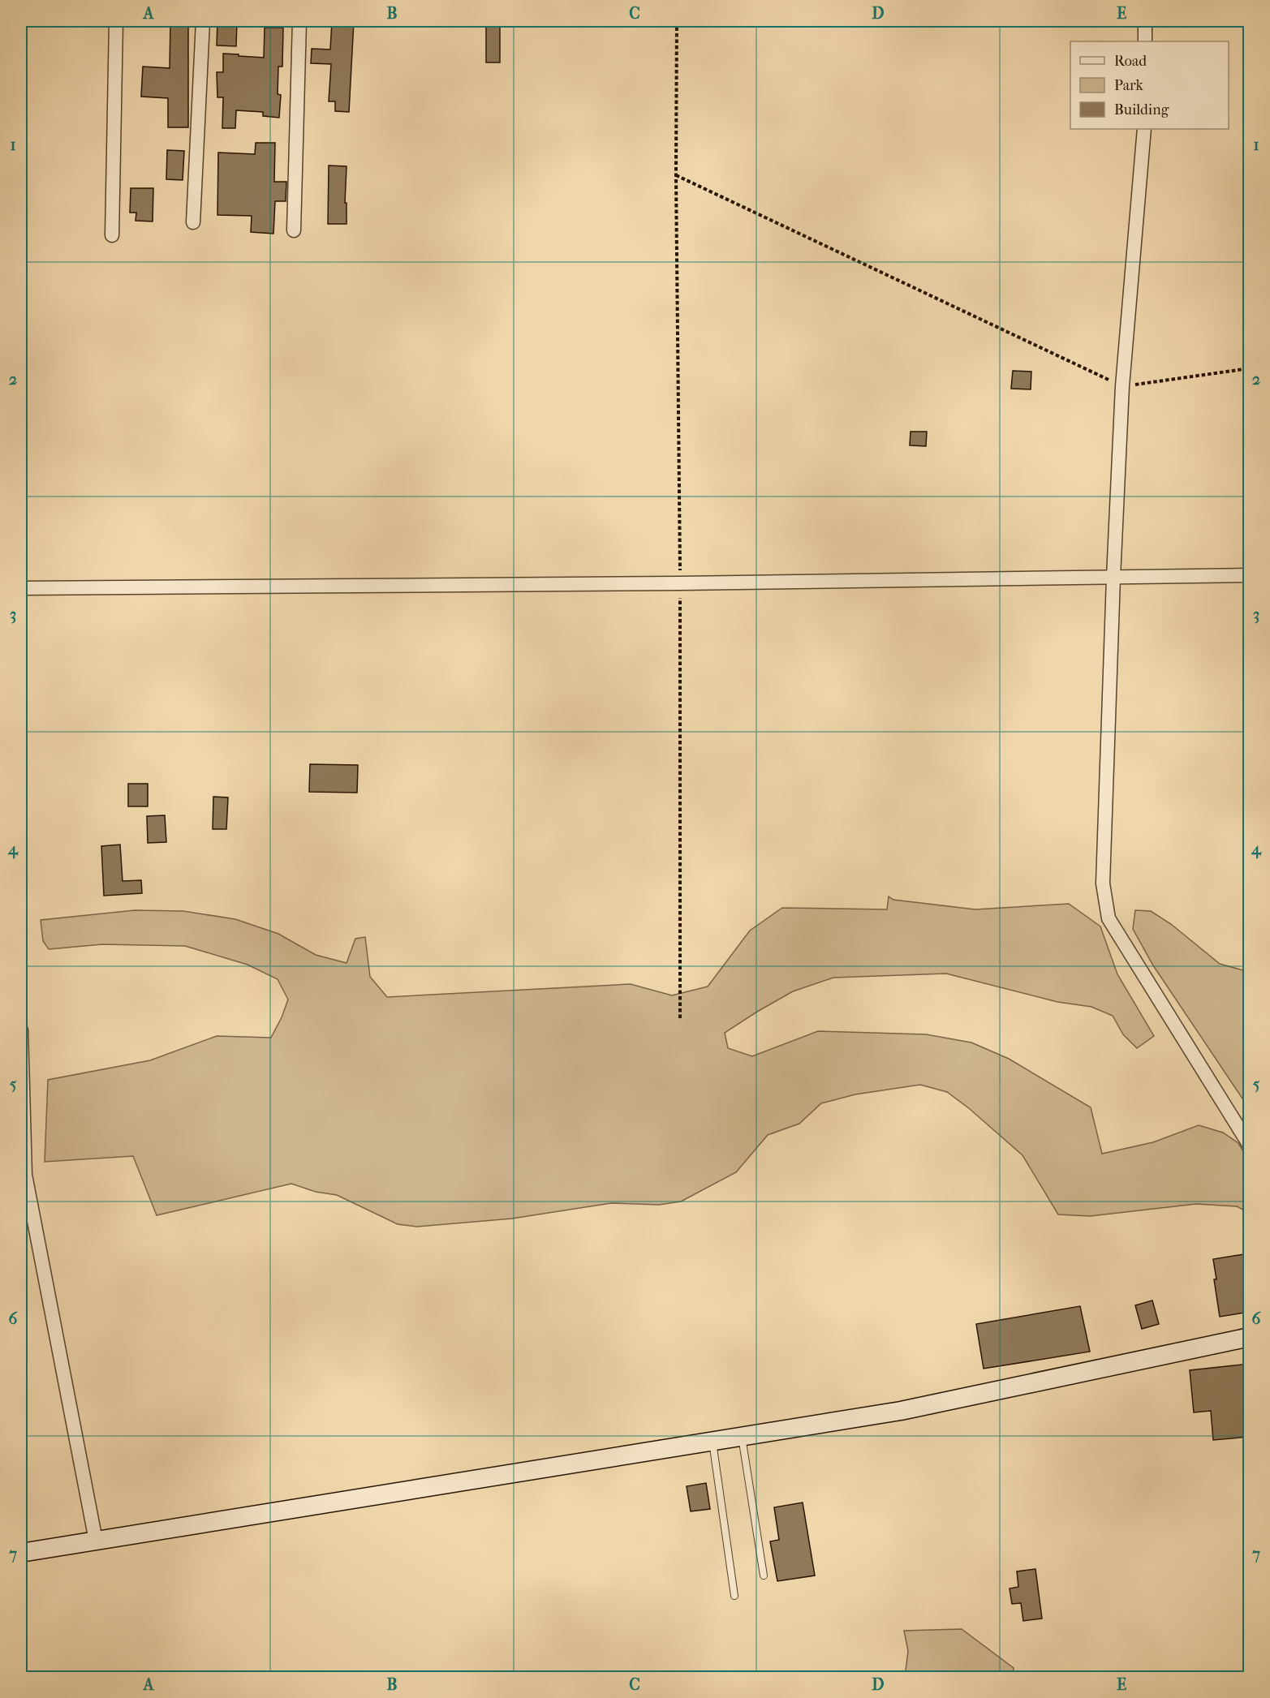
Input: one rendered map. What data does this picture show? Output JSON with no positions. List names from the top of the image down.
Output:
{
  "legend": ["Road", "Park", "Building"],
  "grid": {
    "columns": [
      "A",
      "B",
      "C",
      "D",
      "E"
    ],
    "rows": [
      "1",
      "2",
      "3",
      "4",
      "5",
      "6",
      "7"
    ]
  }
}
